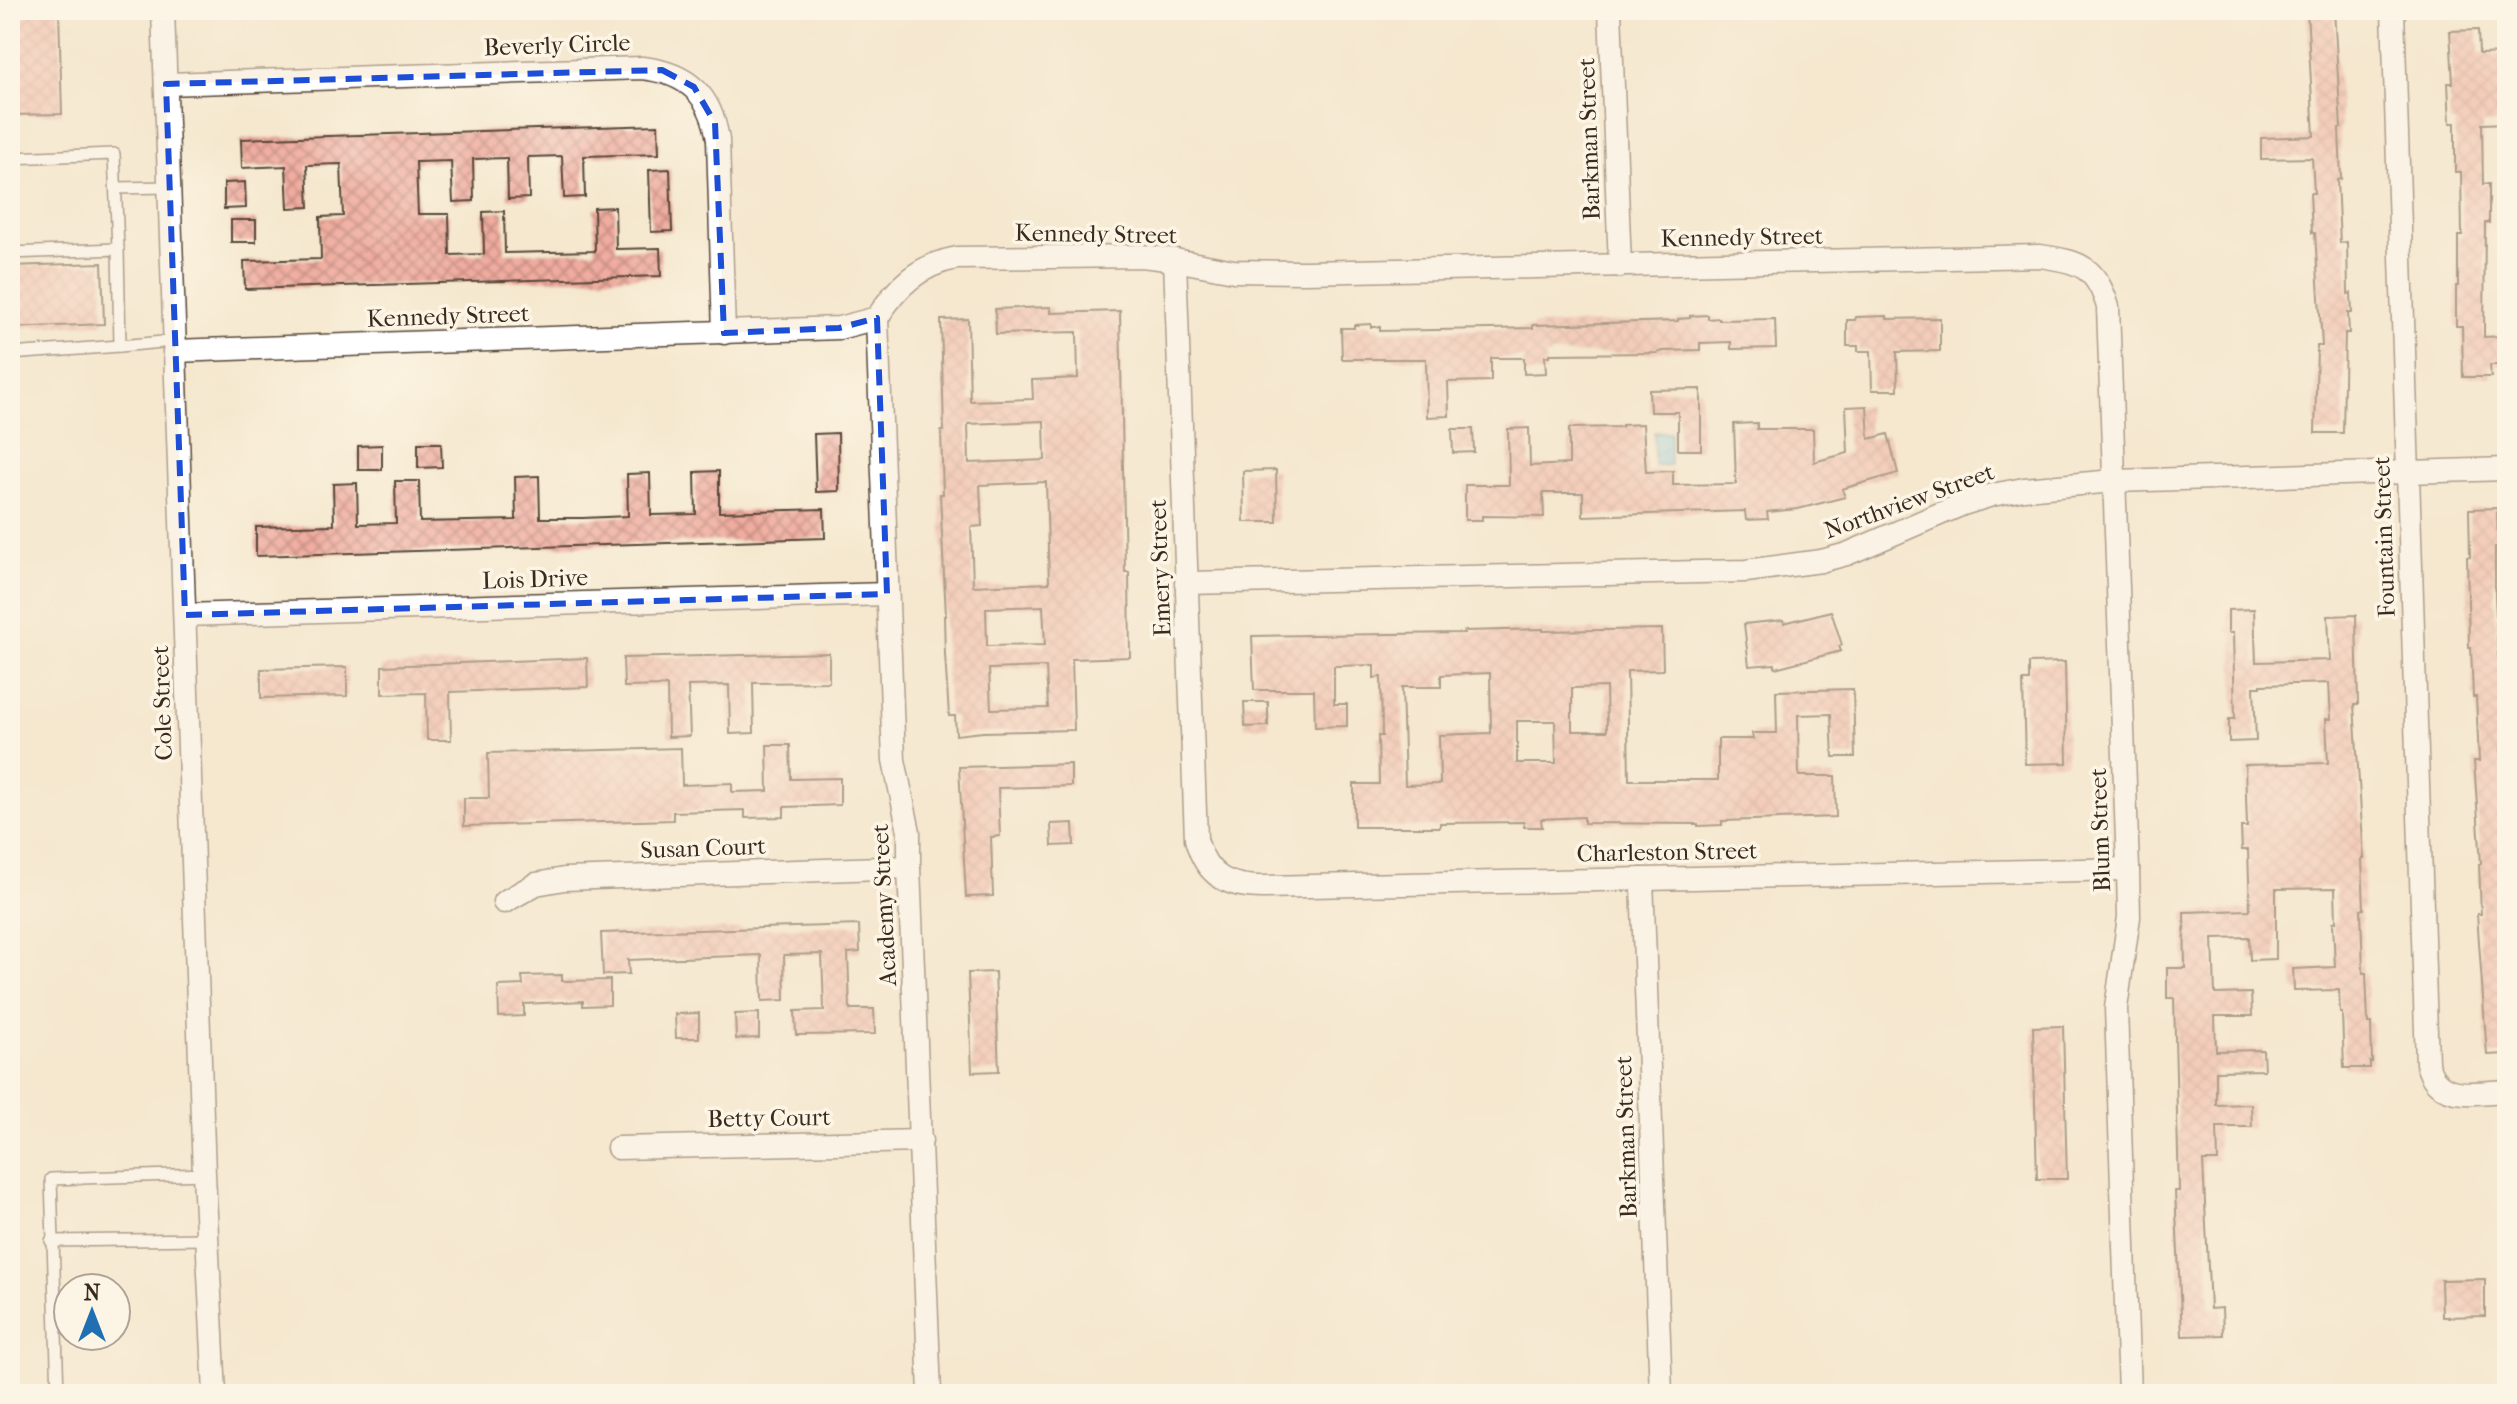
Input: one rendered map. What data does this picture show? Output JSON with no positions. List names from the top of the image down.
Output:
{
  "streets": {
    "street": [
      "Beverly Circle",
      "Barkman Street",
      "Kennedy Street",
      "Northview Street",
      "Fountain Street",
      "Emery Street",
      "Lois Drive",
      "Cole Street",
      "Blum Street",
      "Susan Court",
      "Charleston Street",
      "Academy Street",
      "Betty Court"
    ]
  },
  "crossings": [
    ["Beverly Circle", "Kennedy Street"],
    ["Beverly Circle", "Cole Street"],
    ["Barkman Street", "Kennedy Street"],
    ["Barkman Street", "Charleston Street"],
    ["Kennedy Street", "Emery Street"],
    ["Kennedy Street", "Cole Street"],
    ["Kennedy Street", "Blum Street"],
    ["Kennedy Street", "Academy Street"],
    ["Northview Street", "Fountain Street"],
    ["Northview Street", "Emery Street"],
    ["Northview Street", "Blum Street"],
    ["Emery Street", "Charleston Street"],
    ["Lois Drive", "Cole Street"],
    ["Lois Drive", "Academy Street"],
    ["Blum Street", "Charleston Street"],
    ["Susan Court", "Academy Street"],
    ["Academy Street", "Betty Court"]
  ],
  "north": "top"
}
